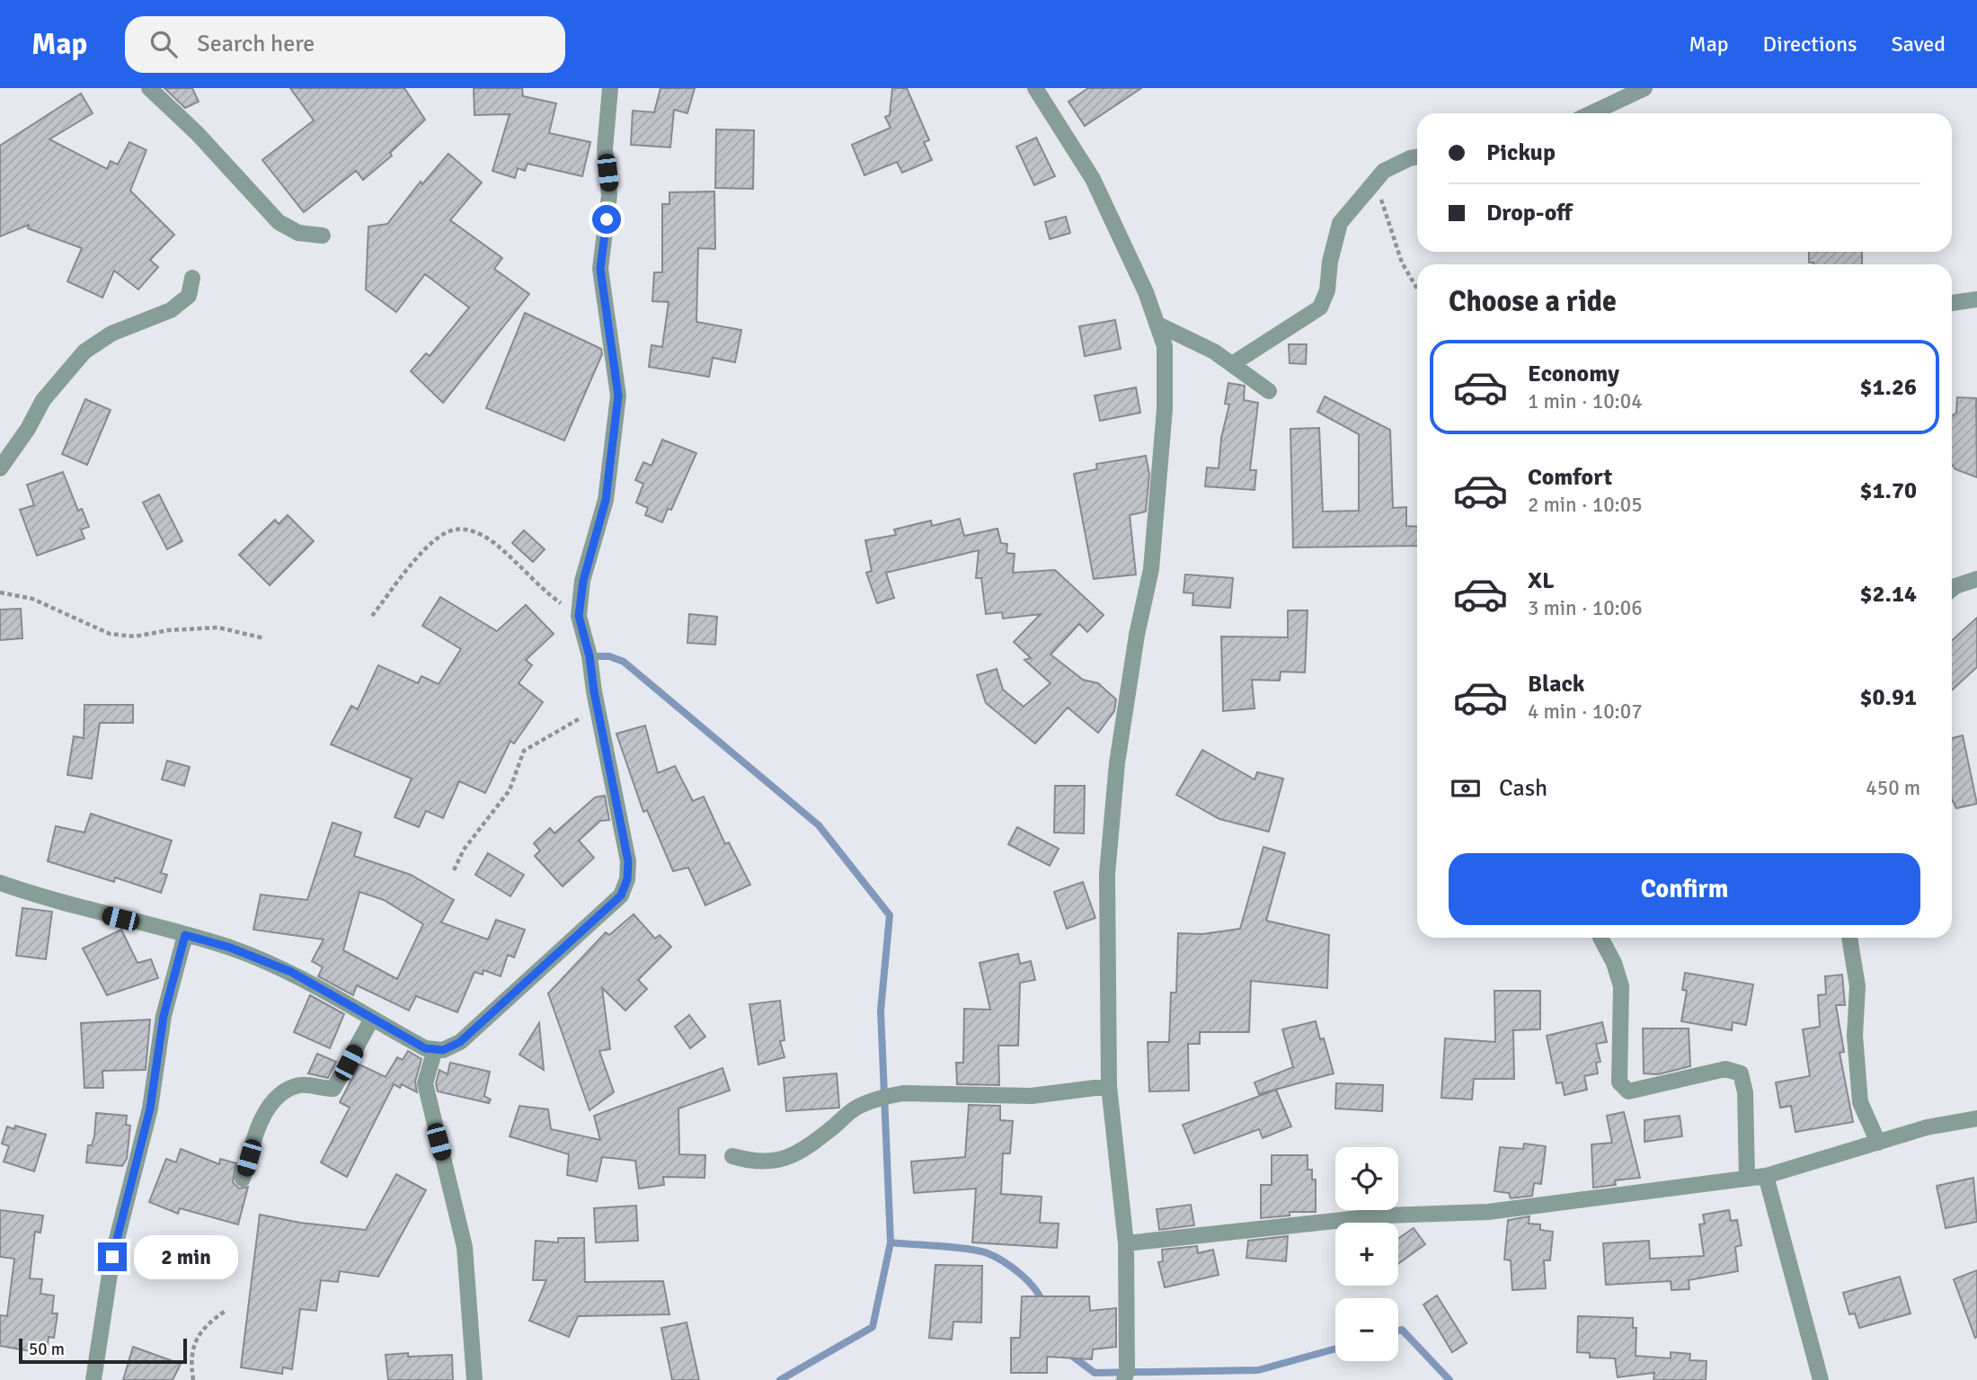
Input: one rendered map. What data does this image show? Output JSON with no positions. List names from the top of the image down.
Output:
{
  "scale_bar": "50 m",
  "page": {
    "header": "Map",
    "search": "Search here",
    "nav": ["Map", "Directions", "Saved"],
    "banner": ["Pickup", "Drop-off"],
    "heading": "Choose a ride",
    "list": [
      {
        "name": "Economy",
        "note": "1 min · 10:04",
        "value": "$1.26"
      },
      {
        "name": "Comfort",
        "note": "2 min · 10:05",
        "value": "$1.70"
      },
      {
        "name": "XL",
        "note": "3 min · 10:06",
        "value": "$2.14"
      },
      {
        "name": "Black",
        "note": "4 min · 10:07",
        "value": "$0.91"
      }
    ],
    "pay": ["Cash", "450 m"],
    "buttons": "Confirm",
    "map_buttons": ["+", "−"],
    "bubble": "2 min",
    "scale": "50 m"
  }
}
